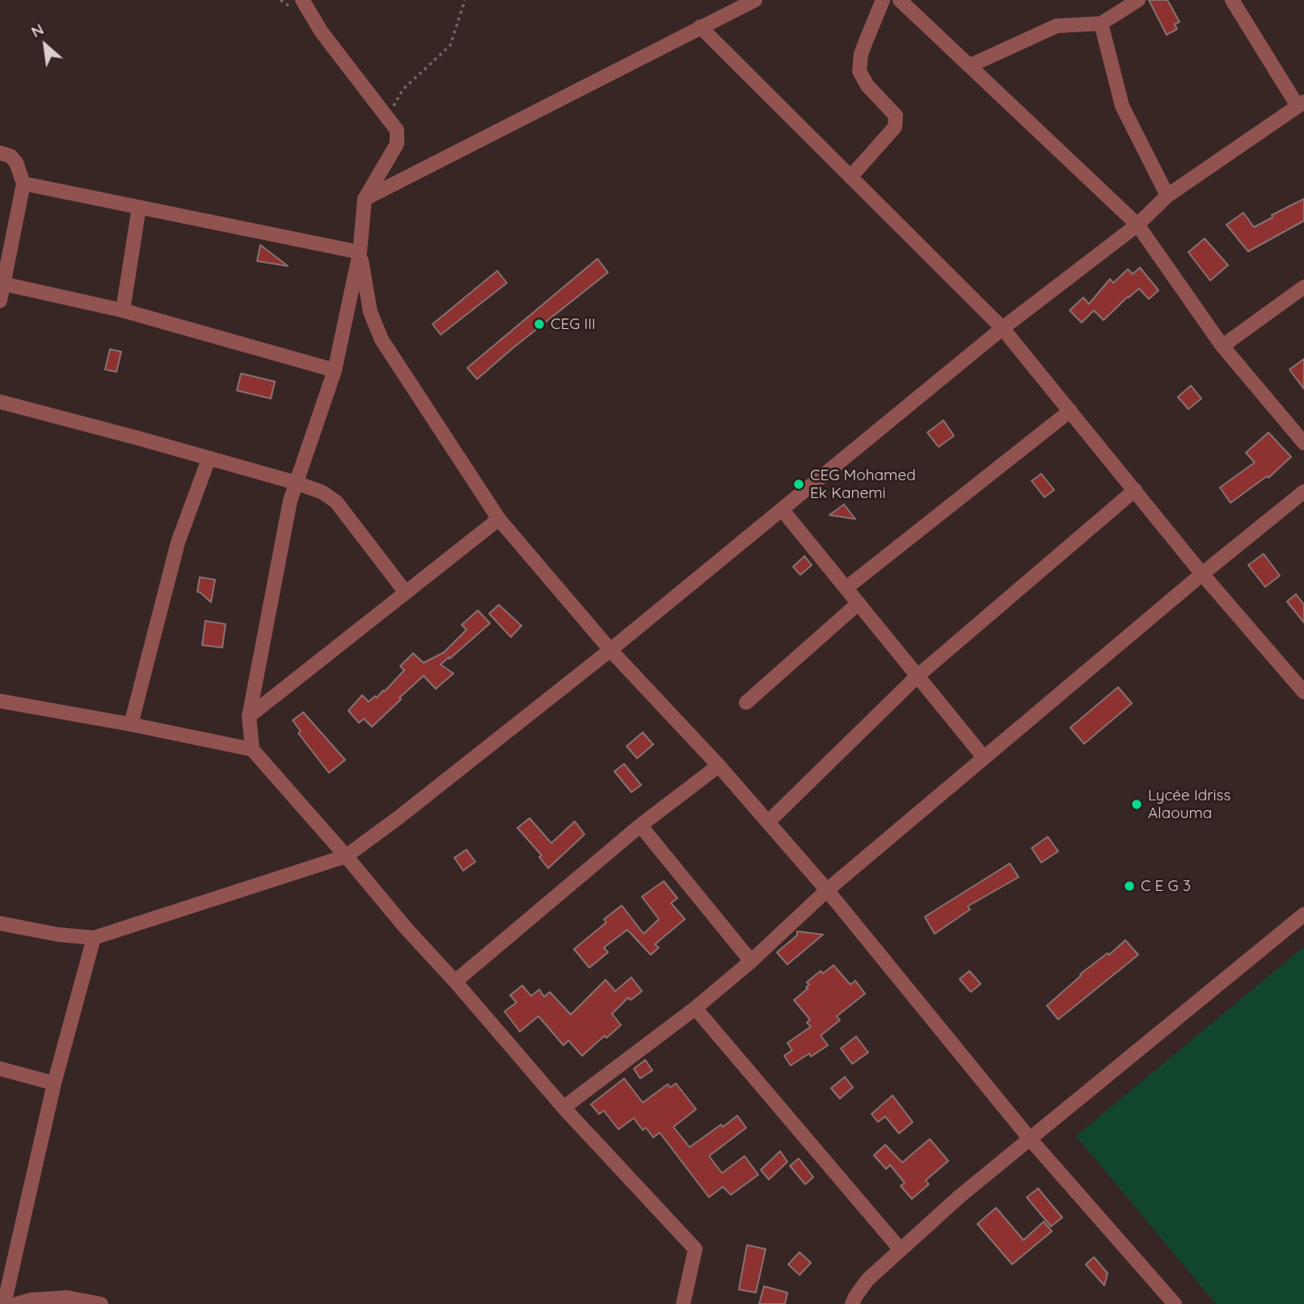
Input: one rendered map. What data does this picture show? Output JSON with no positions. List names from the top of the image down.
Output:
{
  "places": [
    "CEG III",
    "CEG Mohamed Ek Kanemi",
    "Lycée Idriss Alaouma",
    "C E G 3"
  ],
  "north": "top left"
}
